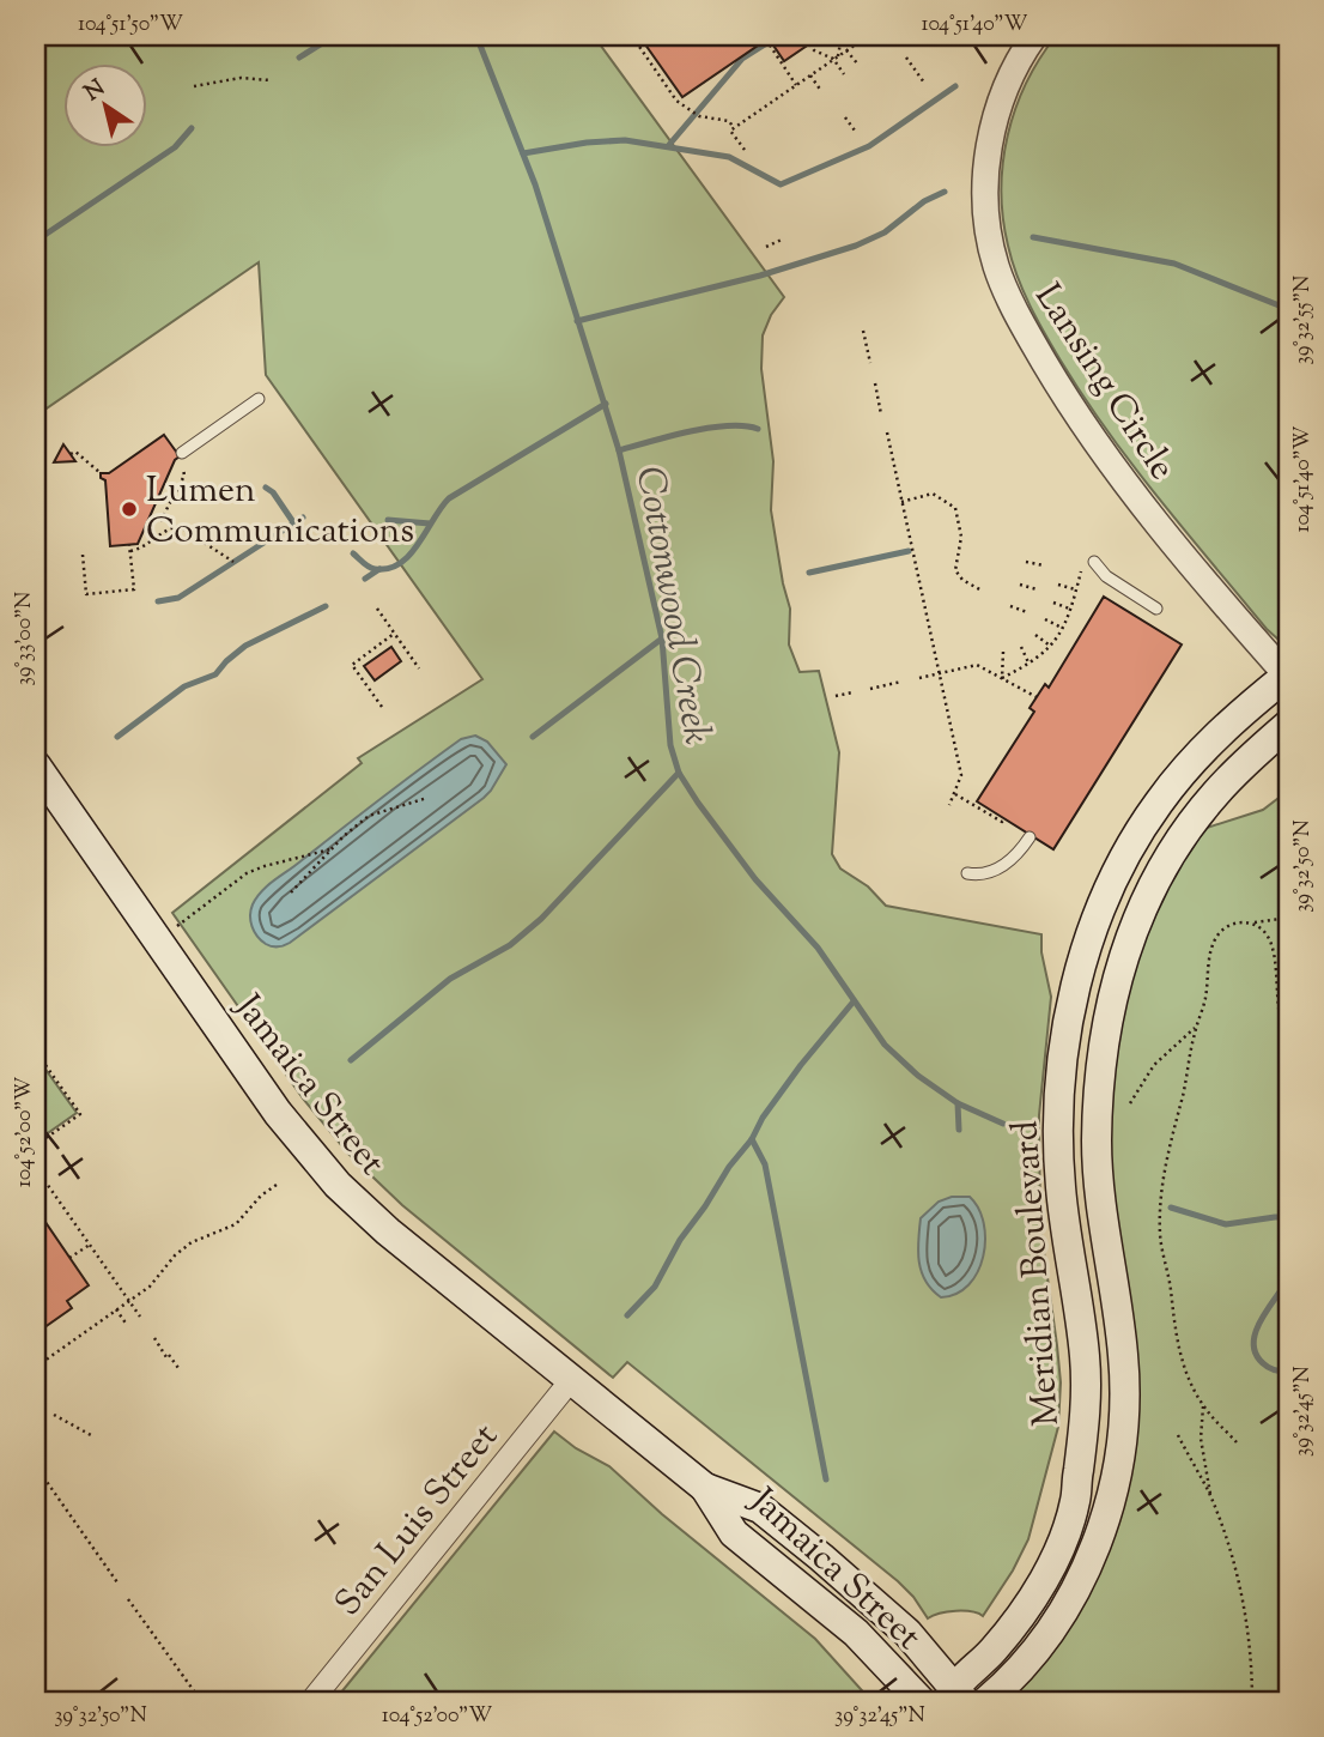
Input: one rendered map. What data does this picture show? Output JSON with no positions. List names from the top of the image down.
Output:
{
  "streets": {
    "main road": ["Jamaica Street", "Meridian Boulevard"],
    "street": ["Lansing Circle", "San Luis Street"]
  },
  "crossings": [
    ["Lansing Circle", "Meridian Boulevard"],
    ["Jamaica Street", "Meridian Boulevard"],
    ["Jamaica Street", "San Luis Street"]
  ],
  "water": ["Cottonwood Creek"],
  "places": ["Lumen Communications"],
  "north": "top left",
  "coordinates": [
    "104°51'50\"W",
    "104°51'40\"W",
    "39°32'55\"N",
    "39°33'00\"N",
    "39°32'50\"N",
    "104°52'00\"W",
    "39°32'45\"N"
  ]
}
